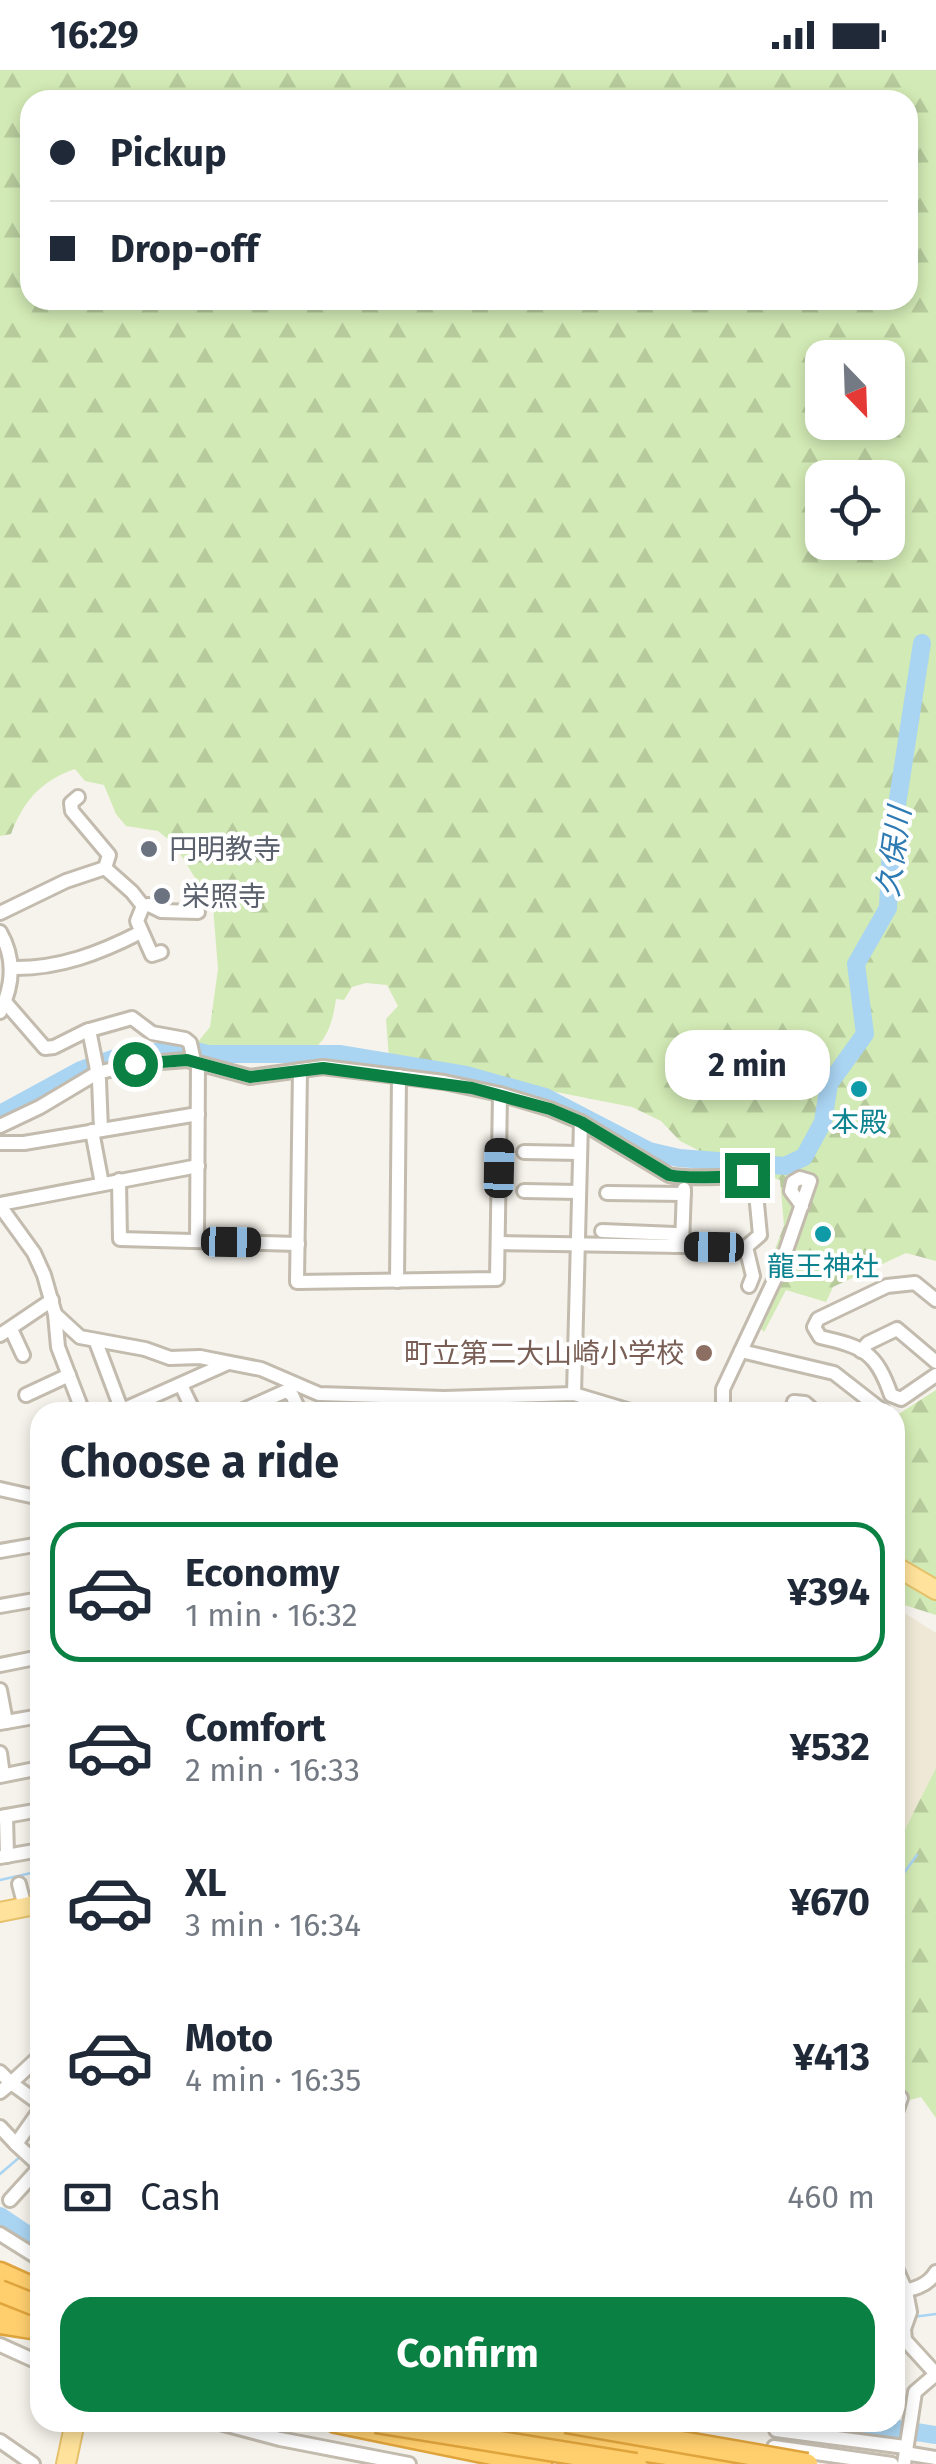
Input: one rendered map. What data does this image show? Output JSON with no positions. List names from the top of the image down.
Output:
{
  "water": ["久保川"],
  "places": [
    "円明教寺",
    "栄照寺",
    "本殿",
    "龍王神社",
    "町立第二大山崎小学校"
  ],
  "north": "bottom right",
  "page": {
    "status": "16:29",
    "banner": ["Pickup", "Drop-off"],
    "bubble": "2 min",
    "heading": "Choose a ride",
    "list": [
      {
        "name": "Economy",
        "note": "1 min · 16:32",
        "value": "¥394"
      },
      {
        "name": "Comfort",
        "note": "2 min · 16:33",
        "value": "¥532"
      },
      {
        "name": "XL",
        "note": "3 min · 16:34",
        "value": "¥670"
      },
      {
        "name": "Moto",
        "note": "4 min · 16:35",
        "value": "¥413"
      }
    ],
    "pay": ["Cash", "460 m"],
    "buttons": "Confirm"
  }
}
